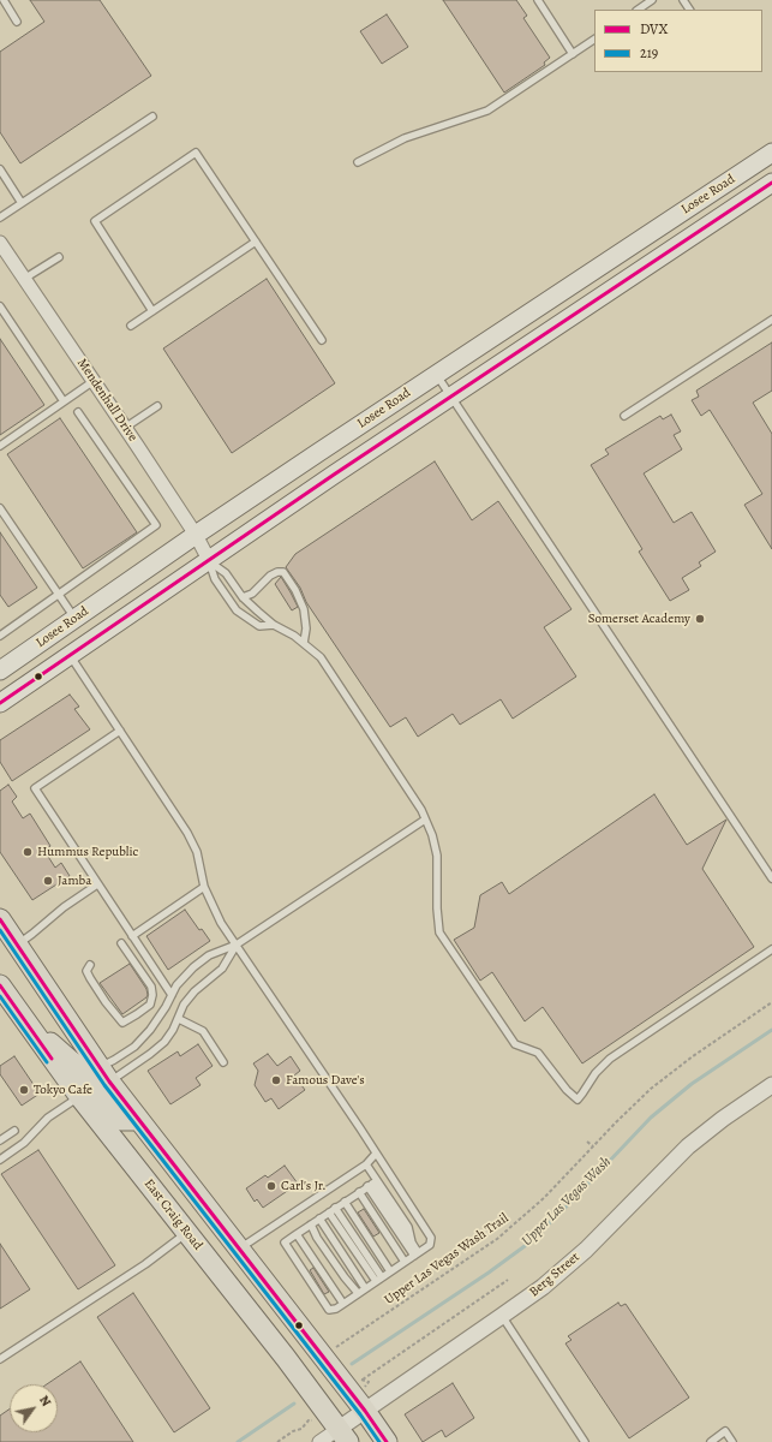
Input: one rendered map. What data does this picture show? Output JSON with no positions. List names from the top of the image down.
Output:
{
  "streets": {
    "main road": ["Losee Road", "East Craig Road"],
    "street": ["Mendenhall Drive", "Berg Street"],
    "path": ["Upper Las Vegas Wash Trail"]
  },
  "crossings": [
    ["Losee Road", "Mendenhall Drive"],
    ["East Craig Road", "Berg Street"]
  ],
  "water": ["Upper Las Vegas Wash"],
  "places": [
    "Somerset Academy",
    "Hummus Republic",
    "Jamba",
    "Famous Dave's",
    "Tokyo Cafe",
    "Carl's Jr."
  ],
  "lines": ["transit line DVX", "transit line 219"],
  "legend": ["DVX", "219"],
  "north": "top right"
}
